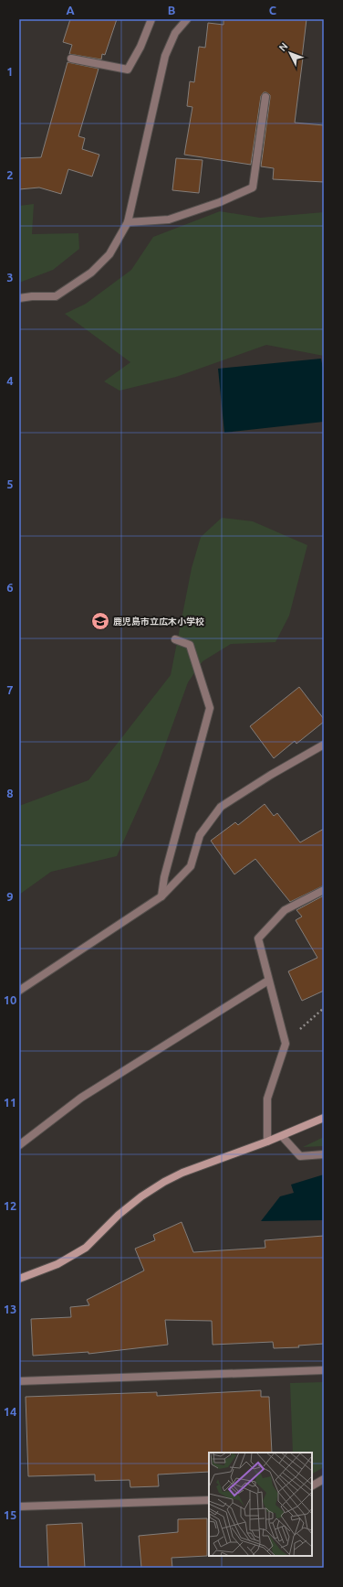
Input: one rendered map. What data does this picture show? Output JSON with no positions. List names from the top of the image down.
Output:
{
  "places": {
    "school or university": ["鹿児島市立広木小学校"]
  },
  "north": "top left",
  "grid": {
    "columns": ["A", "B", "C"],
    "rows": [
      "1",
      "2",
      "3",
      "4",
      "5",
      "6",
      "7",
      "8",
      "9",
      "10",
      "11",
      "12",
      "13",
      "14",
      "15"
    ]
  }
}
